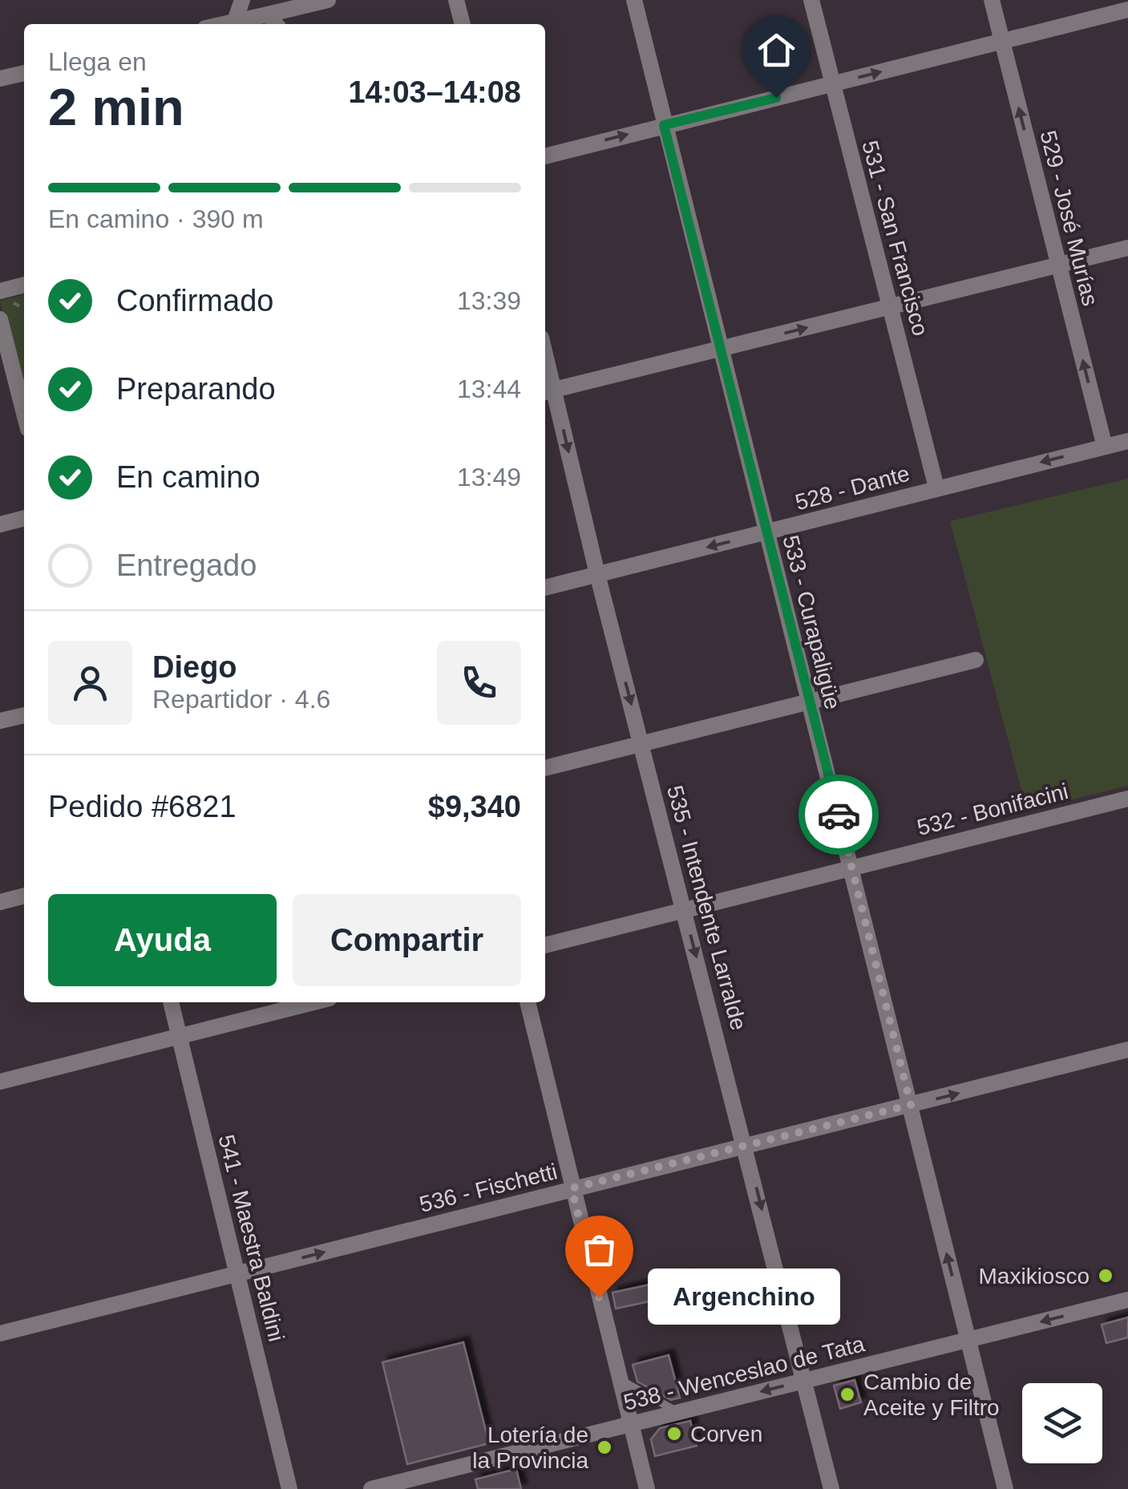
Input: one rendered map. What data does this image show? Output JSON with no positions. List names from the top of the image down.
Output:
{
  "streets": {
    "street": [
      "529 - José Murías",
      "531 - San Francisco",
      "528 - Dante",
      "533 - Curapaligüe",
      "532 - Bonifacini",
      "535 - Intendente Larralde",
      "536 - Fischetti",
      "541 - Maestra Baldini",
      "538 - Wenceslao de Tata"
    ]
  },
  "crossings": [
    ["529 - José Murías", "528 - Dante"],
    ["531 - San Francisco", "528 - Dante"],
    ["528 - Dante", "533 - Curapaligüe"],
    ["528 - Dante", "535 - Intendente Larralde"],
    ["533 - Curapaligüe", "532 - Bonifacini"],
    ["533 - Curapaligüe", "536 - Fischetti"],
    ["533 - Curapaligüe", "538 - Wenceslao de Tata"],
    ["532 - Bonifacini", "535 - Intendente Larralde"],
    ["535 - Intendente Larralde", "536 - Fischetti"],
    ["535 - Intendente Larralde", "538 - Wenceslao de Tata"],
    ["536 - Fischetti", "541 - Maestra Baldini"]
  ],
  "one_way": [
    "529 - José Murías",
    "528 - Dante",
    "535 - Intendente Larralde",
    "536 - Fischetti",
    "538 - Wenceslao de Tata"
  ],
  "places": [
    "Maxikiosco",
    "Argenchino",
    "Cambio de Aceite y Filtro",
    "Corven",
    "Lotería de la Provincia"
  ],
  "page": {
    "heading": ["2 min", "Llega en", "14:03–14:08"],
    "panel": [
      "Diego",
      "Repartidor · 4.6",
      "Pedido #6821",
      "$9,340"
    ],
    "bar": "En camino · 390 m",
    "list": [
      ["Confirmado", "13:39"],
      ["Preparando", "13:44"],
      ["En camino", "13:49"],
      "Entregado"
    ],
    "buttons": ["Ayuda", "Compartir"],
    "bubble": "Argenchino"
  }
}
